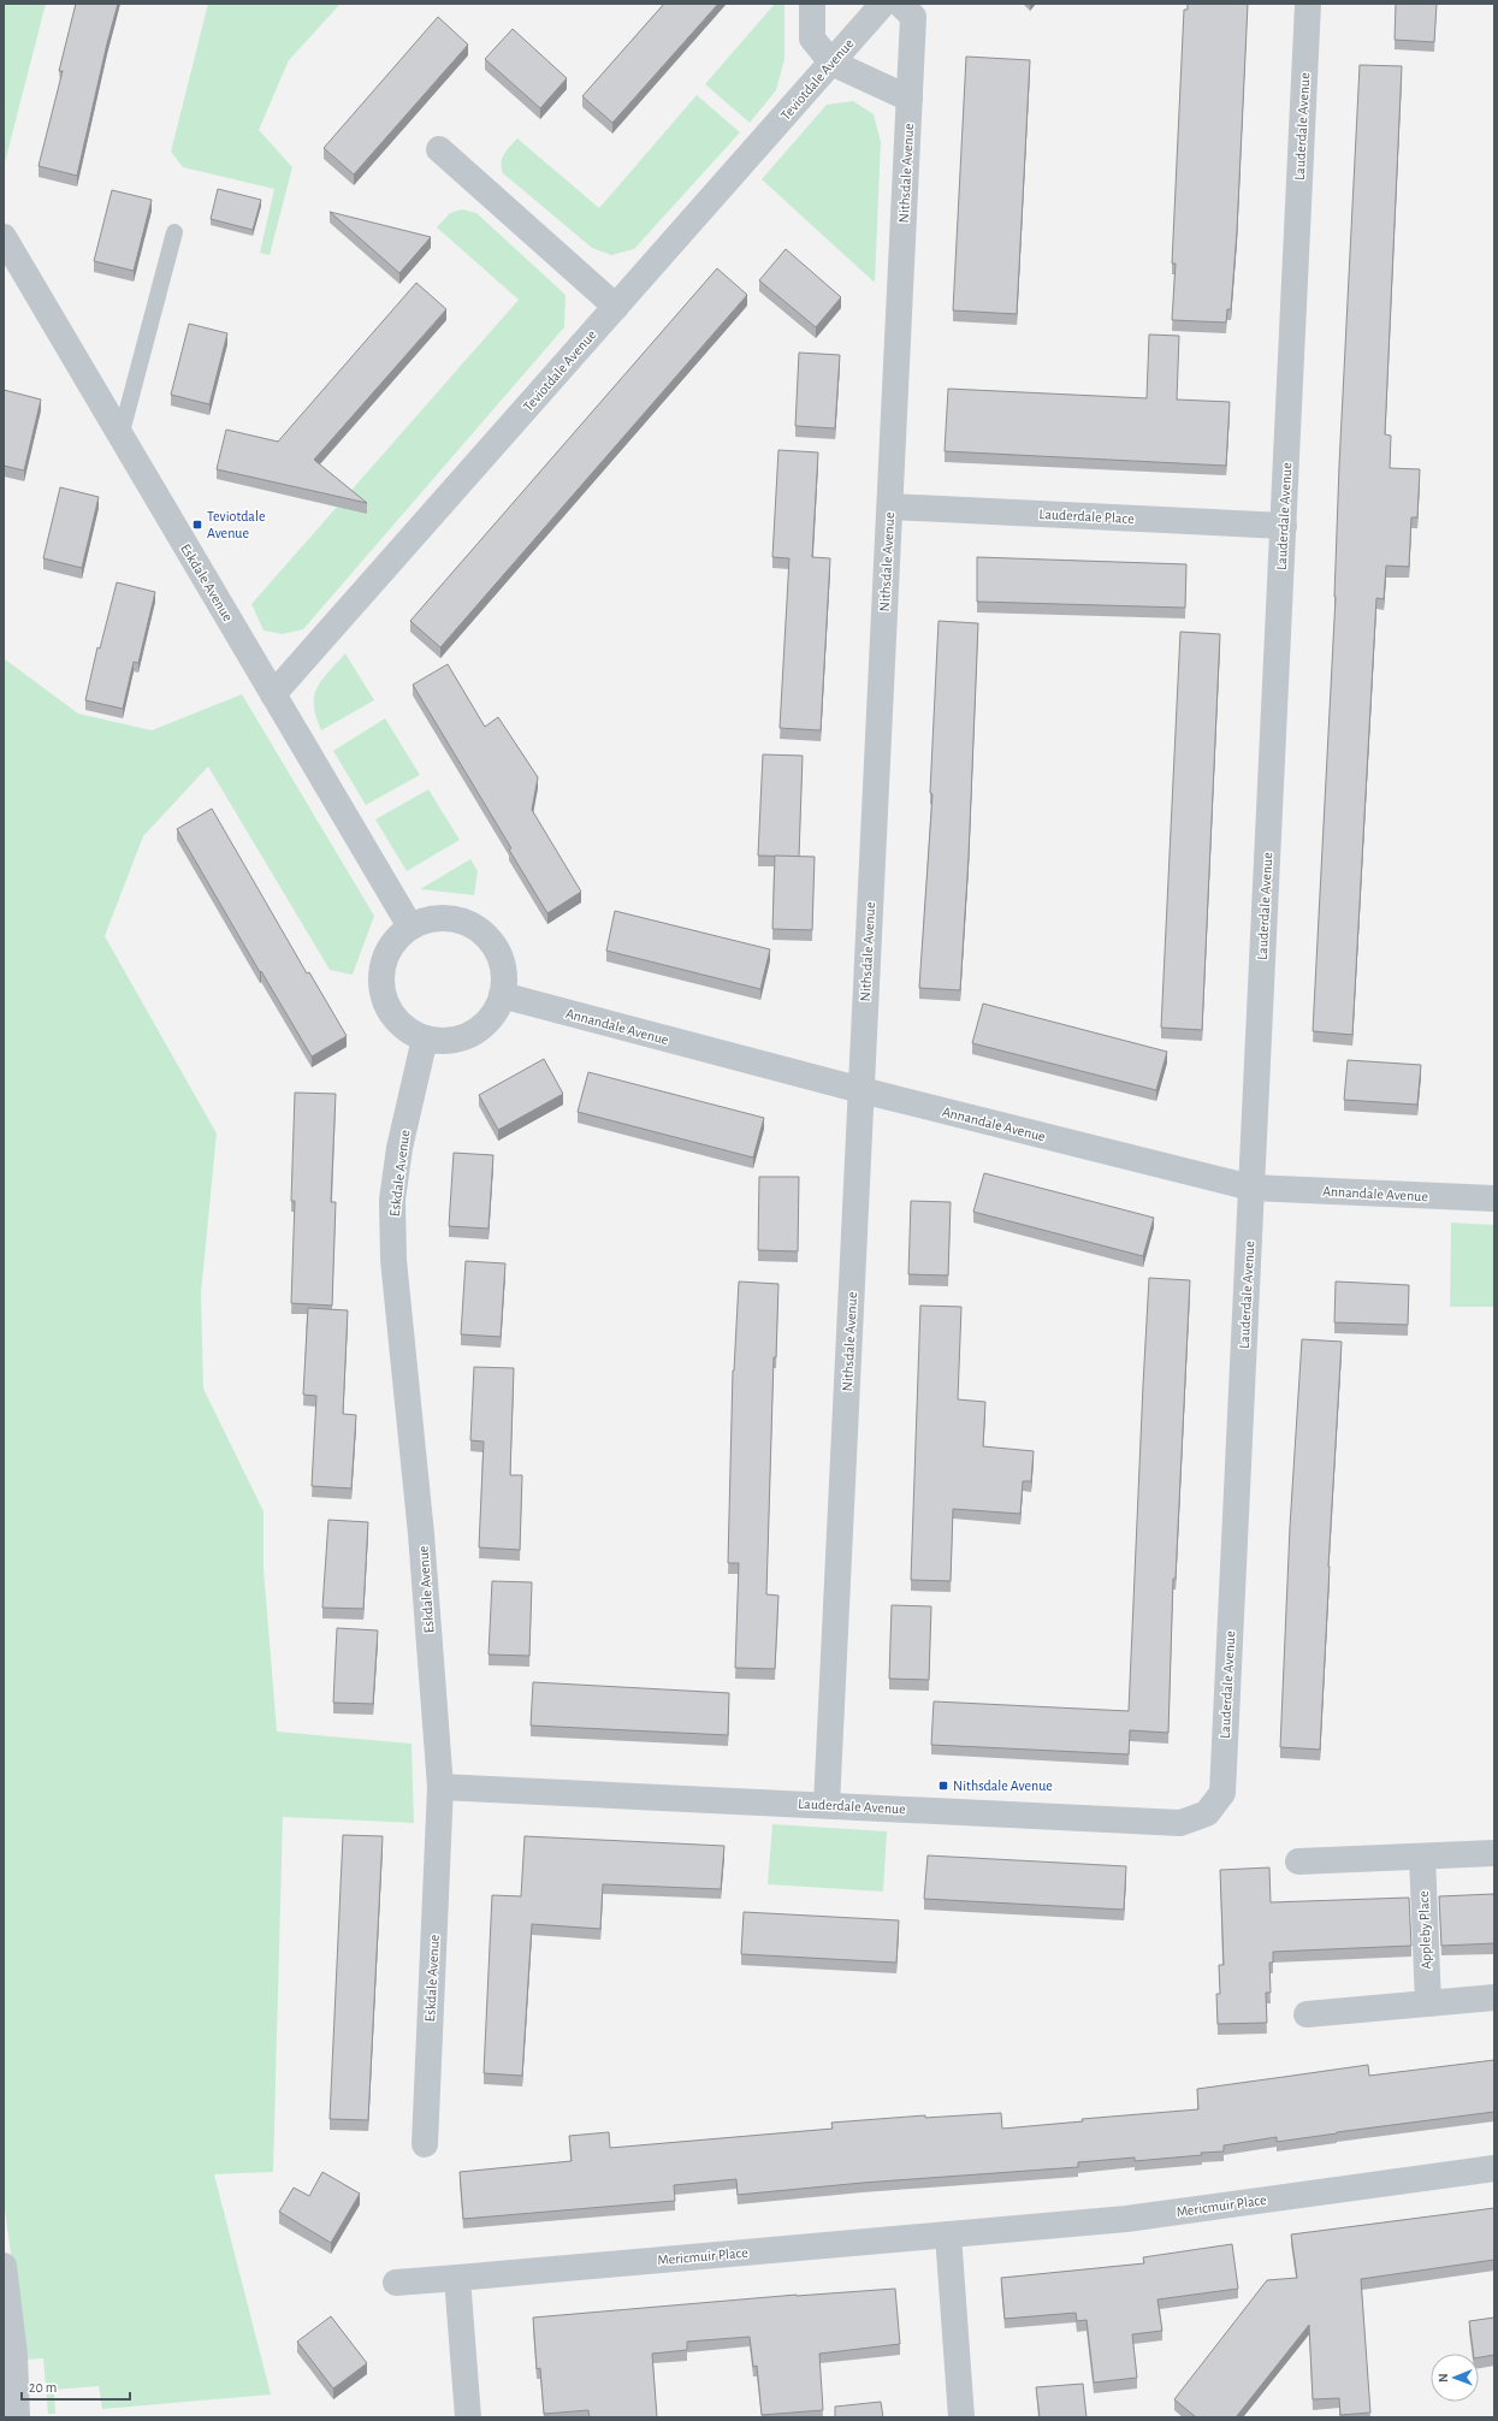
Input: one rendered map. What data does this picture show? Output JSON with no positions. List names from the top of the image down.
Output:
{
  "streets": {
    "street": [
      "Teviotdale Avenue",
      "Lauderdale Avenue",
      "Nithsdale Avenue",
      "Lauderdale Place",
      "Eskdale Avenue",
      "Annandale Avenue",
      "Appleby Place",
      "Mericmuir Place"
    ]
  },
  "crossings": [
    ["Teviotdale Avenue", "Eskdale Avenue"],
    ["Lauderdale Avenue", "Nithsdale Avenue"],
    ["Lauderdale Avenue", "Lauderdale Place"],
    ["Lauderdale Avenue", "Eskdale Avenue"],
    ["Lauderdale Avenue", "Annandale Avenue"],
    ["Nithsdale Avenue", "Lauderdale Place"],
    ["Nithsdale Avenue", "Annandale Avenue"],
    ["Eskdale Avenue", "Annandale Avenue"]
  ],
  "places": {
    "transit": ["Teviotdale Avenue", "Nithsdale Avenue"]
  },
  "scale_bar": "20 m",
  "north": "left"
}
